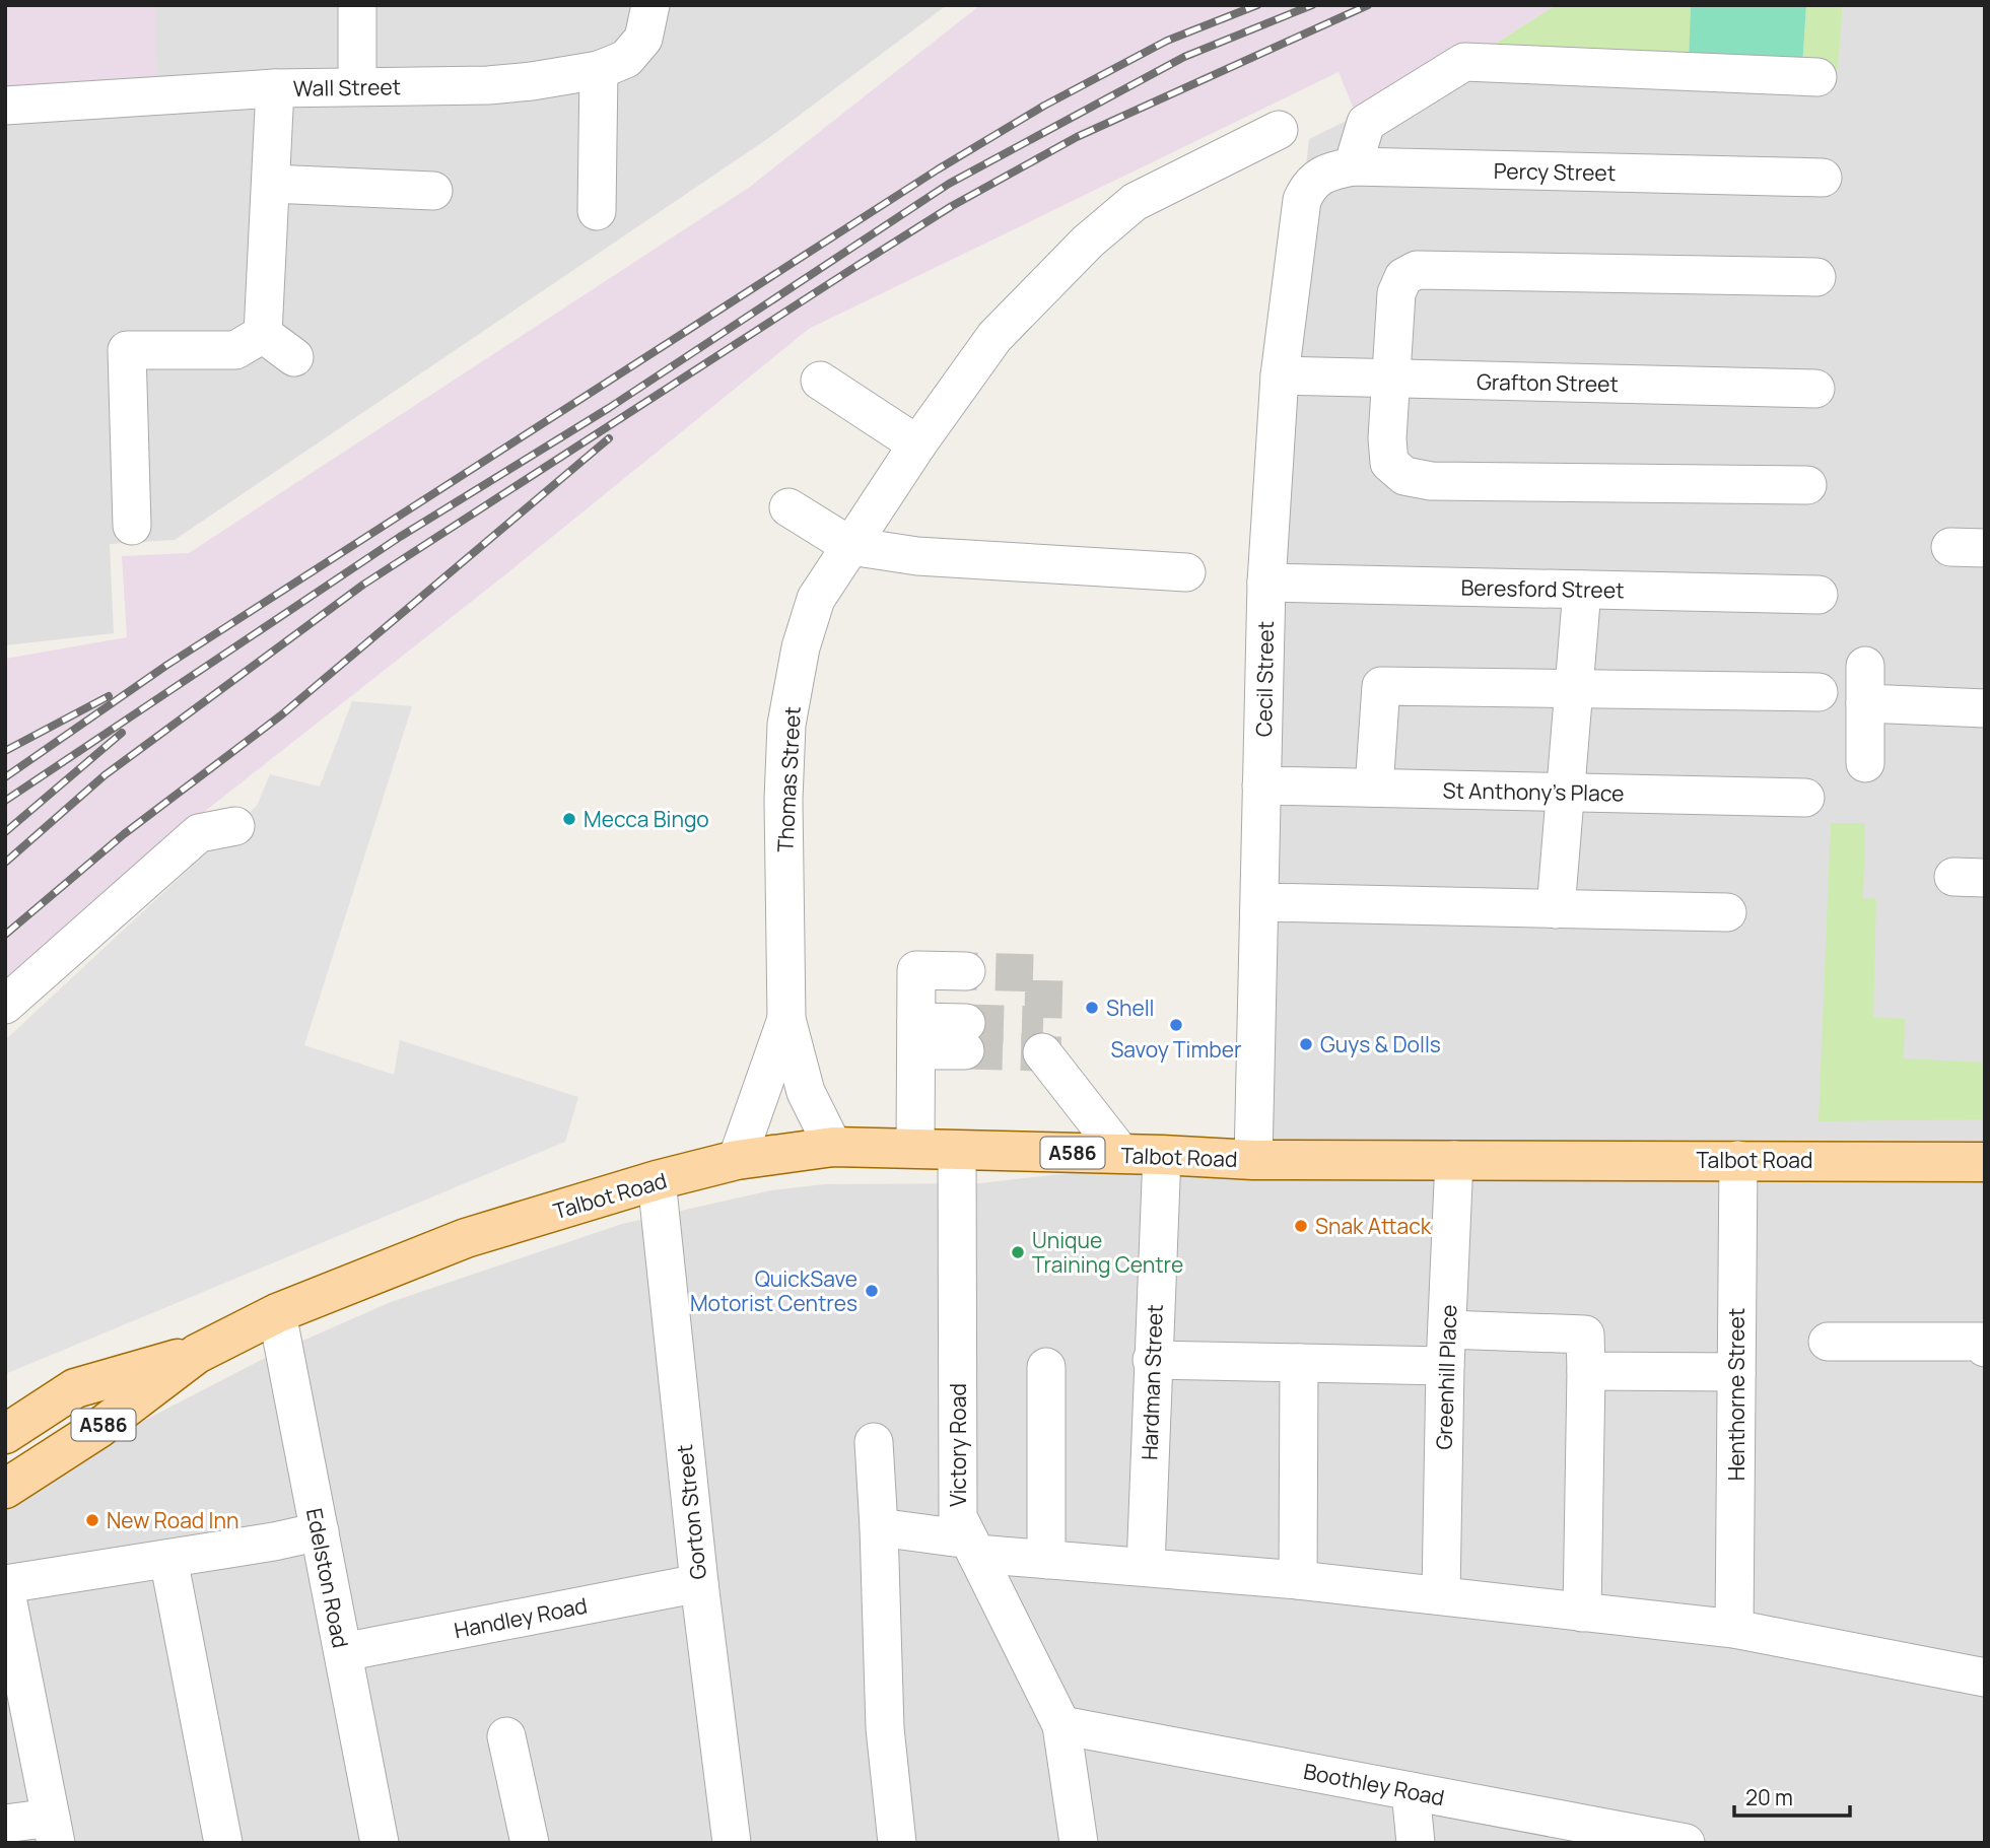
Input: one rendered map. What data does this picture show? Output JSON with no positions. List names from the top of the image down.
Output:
{
  "streets": {
    "main road": ["A586", "Talbot Road"],
    "street": [
      "Wall Street",
      "Percy Street",
      "Grafton Street",
      "Beresford Street",
      "Cecil Street",
      "Thomas Street",
      "St Anthony's Place",
      "Greenhill Place",
      "Hardman Street",
      "Henthorne Street",
      "Victory Road",
      "Gorton Street",
      "Edelston Road",
      "Handley Road",
      "Boothley Road"
    ]
  },
  "crossings": [
    ["Percy Street", "Cecil Street"],
    ["Grafton Street", "Cecil Street"],
    ["Beresford Street", "Cecil Street"],
    ["Cecil Street", "St Anthony's Place"],
    ["Cecil Street", "Talbot Road"],
    ["Thomas Street", "Talbot Road"],
    ["Talbot Road", "Greenhill Place"],
    ["Talbot Road", "Hardman Street"],
    ["Talbot Road", "Henthorne Street"],
    ["Talbot Road", "Victory Road"],
    ["Talbot Road", "Gorton Street"],
    ["Talbot Road", "Edelston Road"],
    ["Victory Road", "Boothley Road"],
    ["Gorton Street", "Handley Road"],
    ["Edelston Road", "Handley Road"]
  ],
  "places": [
    "Mecca Bingo",
    "Shell",
    "Savoy Timber",
    "Guys & Dolls",
    "Snak Attack",
    "Unique Training Centre",
    "QuickSave Motorist Centres",
    "New Road Inn"
  ],
  "scale_bar": "20 m"
}
